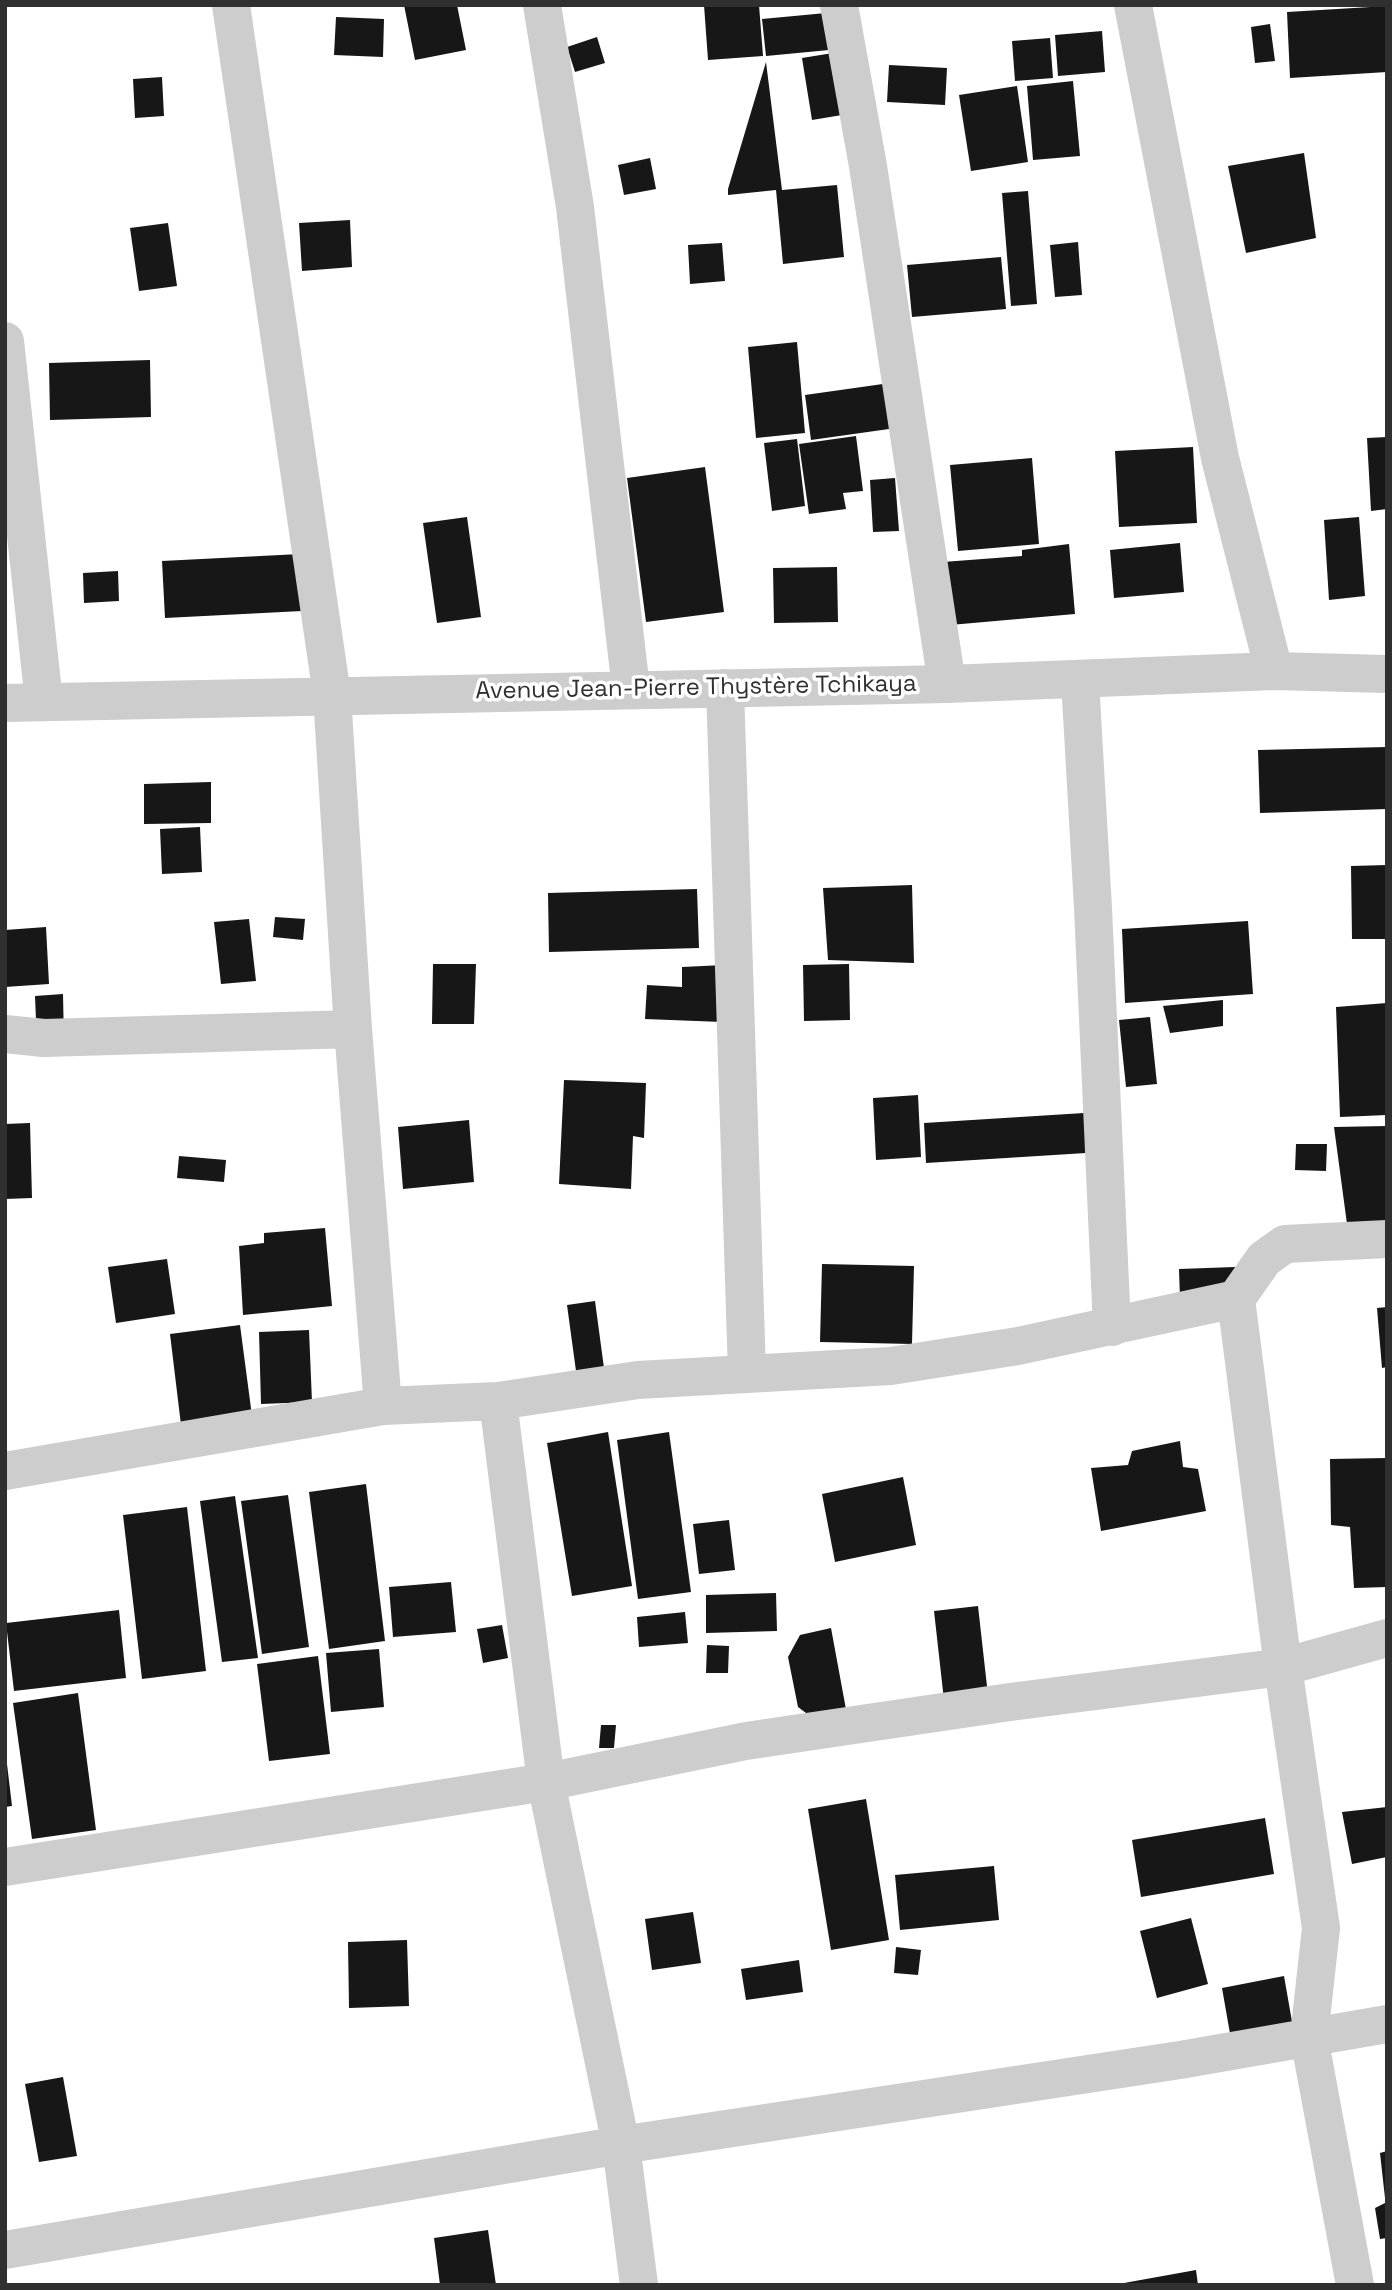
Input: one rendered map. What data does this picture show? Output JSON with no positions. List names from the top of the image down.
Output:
{
  "streets": {
    "street": ["Avenue Jean-Pierre Thystère Tchikaya"]
  }
}
